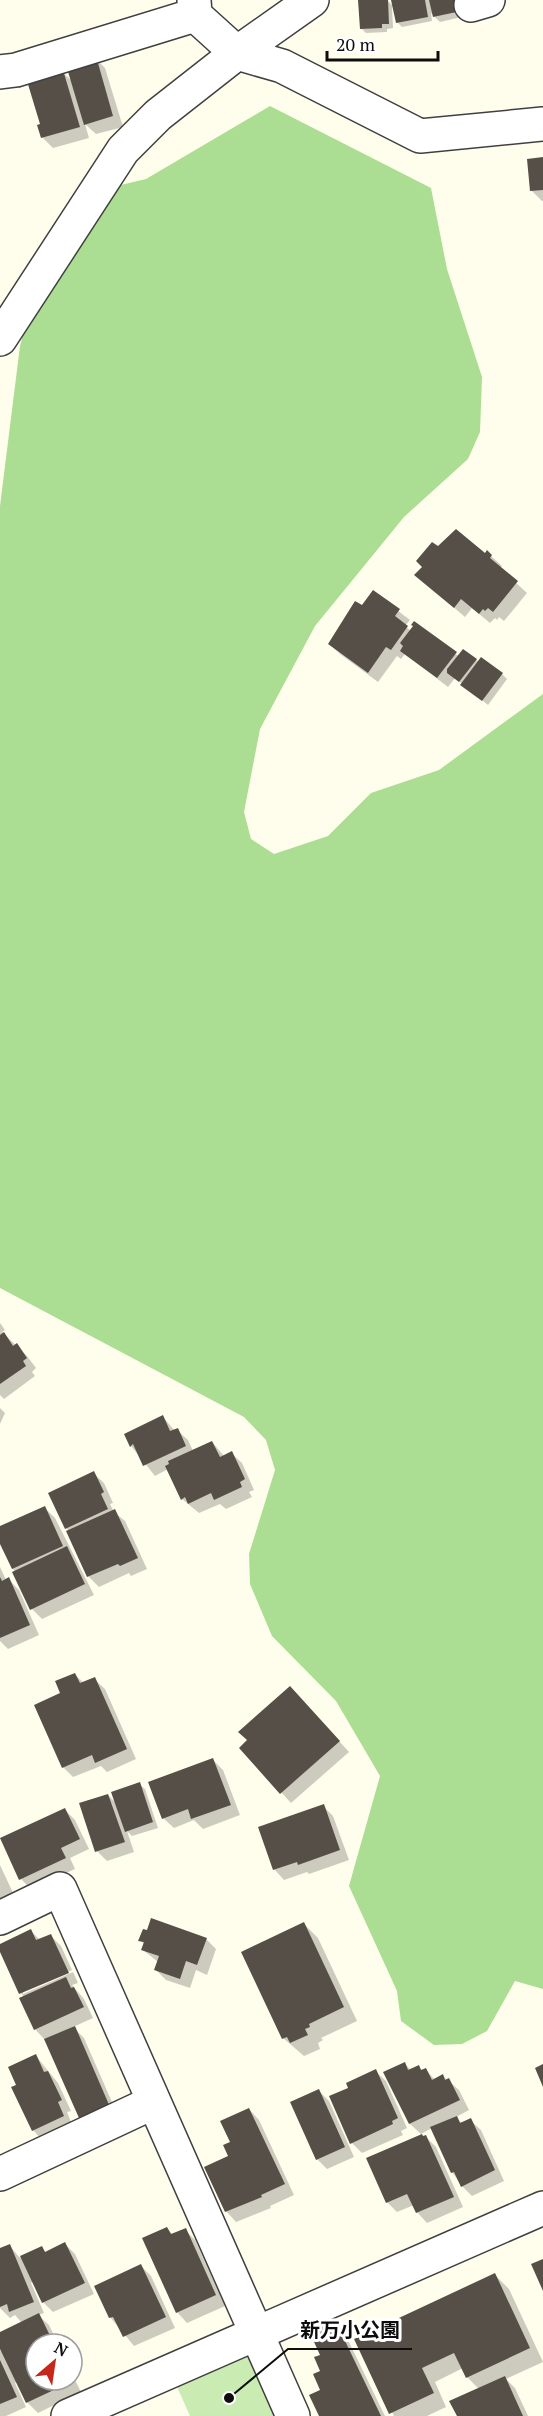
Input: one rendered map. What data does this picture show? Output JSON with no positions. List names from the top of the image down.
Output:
{
  "places": ["新万小公園"],
  "scale_bar": "20 m",
  "north": "top right"
}
